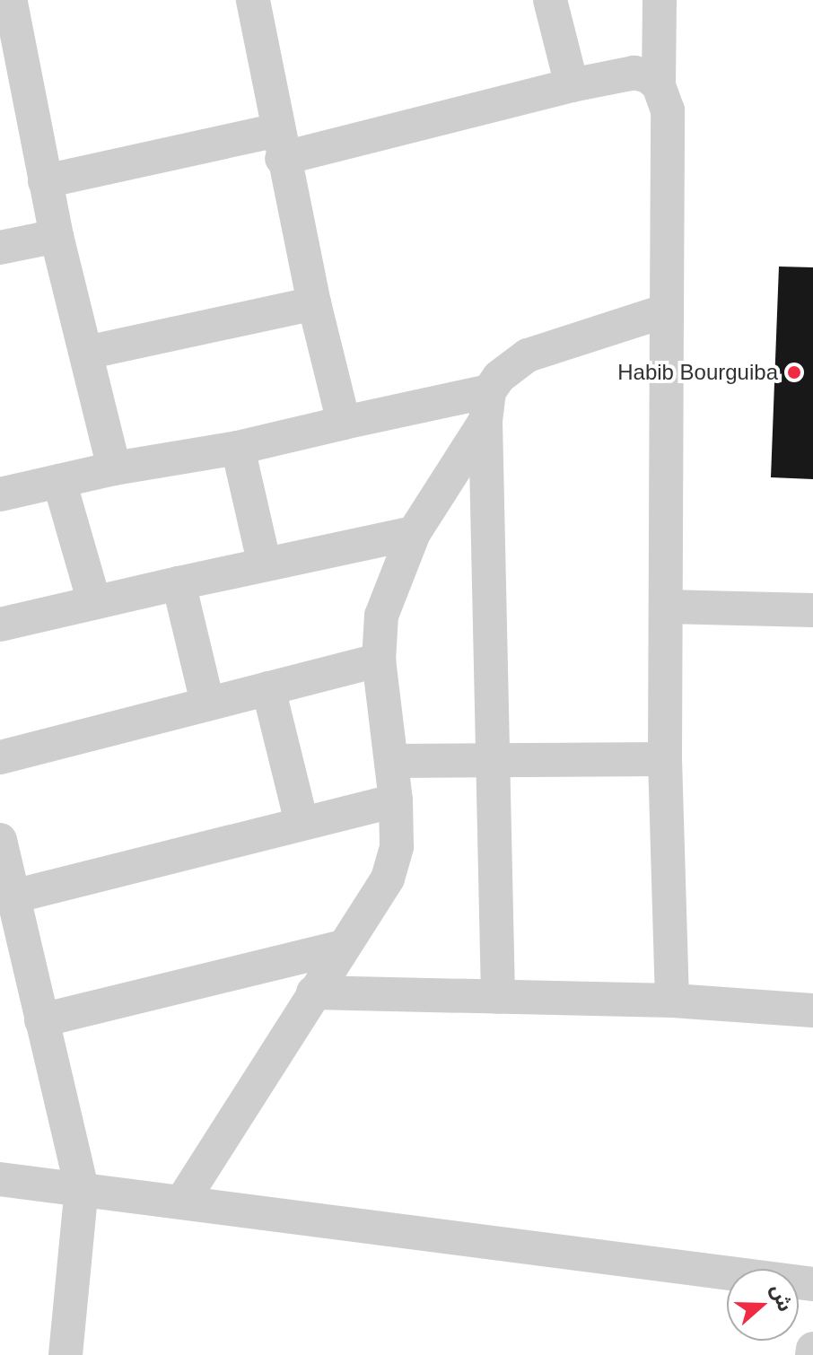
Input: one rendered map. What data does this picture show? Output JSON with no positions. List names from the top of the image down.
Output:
{
  "places": ["Habib Bourguiba"],
  "north": "right"
}
